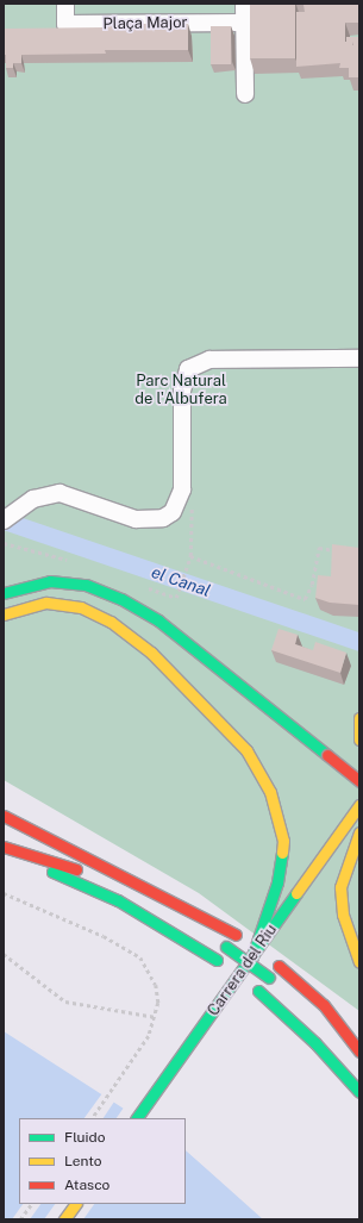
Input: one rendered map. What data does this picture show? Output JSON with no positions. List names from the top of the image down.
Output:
{
  "streets": {
    "main road": ["Carrera del Riu"],
    "street": ["Plaça Major"]
  },
  "water": ["el Canal"],
  "parks": ["Parc Natural de l'Albufera"],
  "legend": ["Fluido", "Lento", "Atasco"]
}
